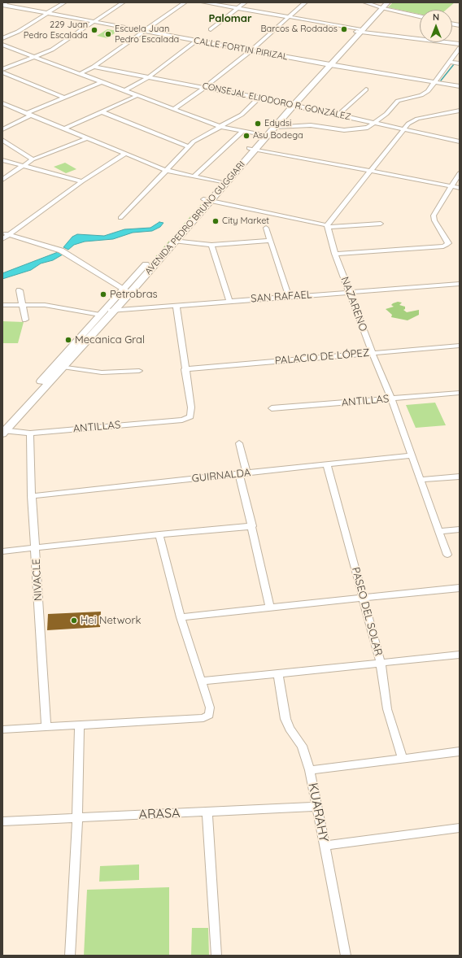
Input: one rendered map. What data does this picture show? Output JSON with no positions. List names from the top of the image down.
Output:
{
  "streets": {
    "main road": ["AVENIDA PEDRO BRUNO GUGGIARI"],
    "street": [
      "CALLE FORTIN PIRIZAL",
      "CONSEJAL ELIODORO R. GONZÁLEZ",
      "SAN RAFAEL",
      "NAZARENO",
      "PALACIO DE LÓPEZ",
      "ANTILLAS",
      "GUIRNALDA",
      "NIVACLE",
      "PASEO DEL SOLAR",
      "KUARAHY",
      "ARASA"
    ]
  },
  "crossings": [
    ["CALLE FORTIN PIRIZAL", "AVENIDA PEDRO BRUNO GUGGIARI"],
    ["CONSEJAL ELIODORO R. GONZÁLEZ", "AVENIDA PEDRO BRUNO GUGGIARI"],
    ["AVENIDA PEDRO BRUNO GUGGIARI", "SAN RAFAEL"],
    ["AVENIDA PEDRO BRUNO GUGGIARI", "ANTILLAS"],
    ["SAN RAFAEL", "NAZARENO"],
    ["NAZARENO", "PALACIO DE LÓPEZ"],
    ["NAZARENO", "ANTILLAS"],
    ["NAZARENO", "GUIRNALDA"],
    ["PALACIO DE LÓPEZ", "ANTILLAS"],
    ["ANTILLAS", "NIVACLE"],
    ["GUIRNALDA", "NIVACLE"],
    ["GUIRNALDA", "PASEO DEL SOLAR"],
    ["KUARAHY", "ARASA"]
  ],
  "districts": ["Palomar"],
  "places": [
    "Barcos & Rodados",
    "229 Juan Pedro Escalada",
    "Escuela Juan Pedro Escalada",
    "Edydsi",
    "Asu Bodega",
    "City Market",
    "Petrobras",
    "Mecanica Gral",
    "Hei Network"
  ],
  "north": "top"
}
